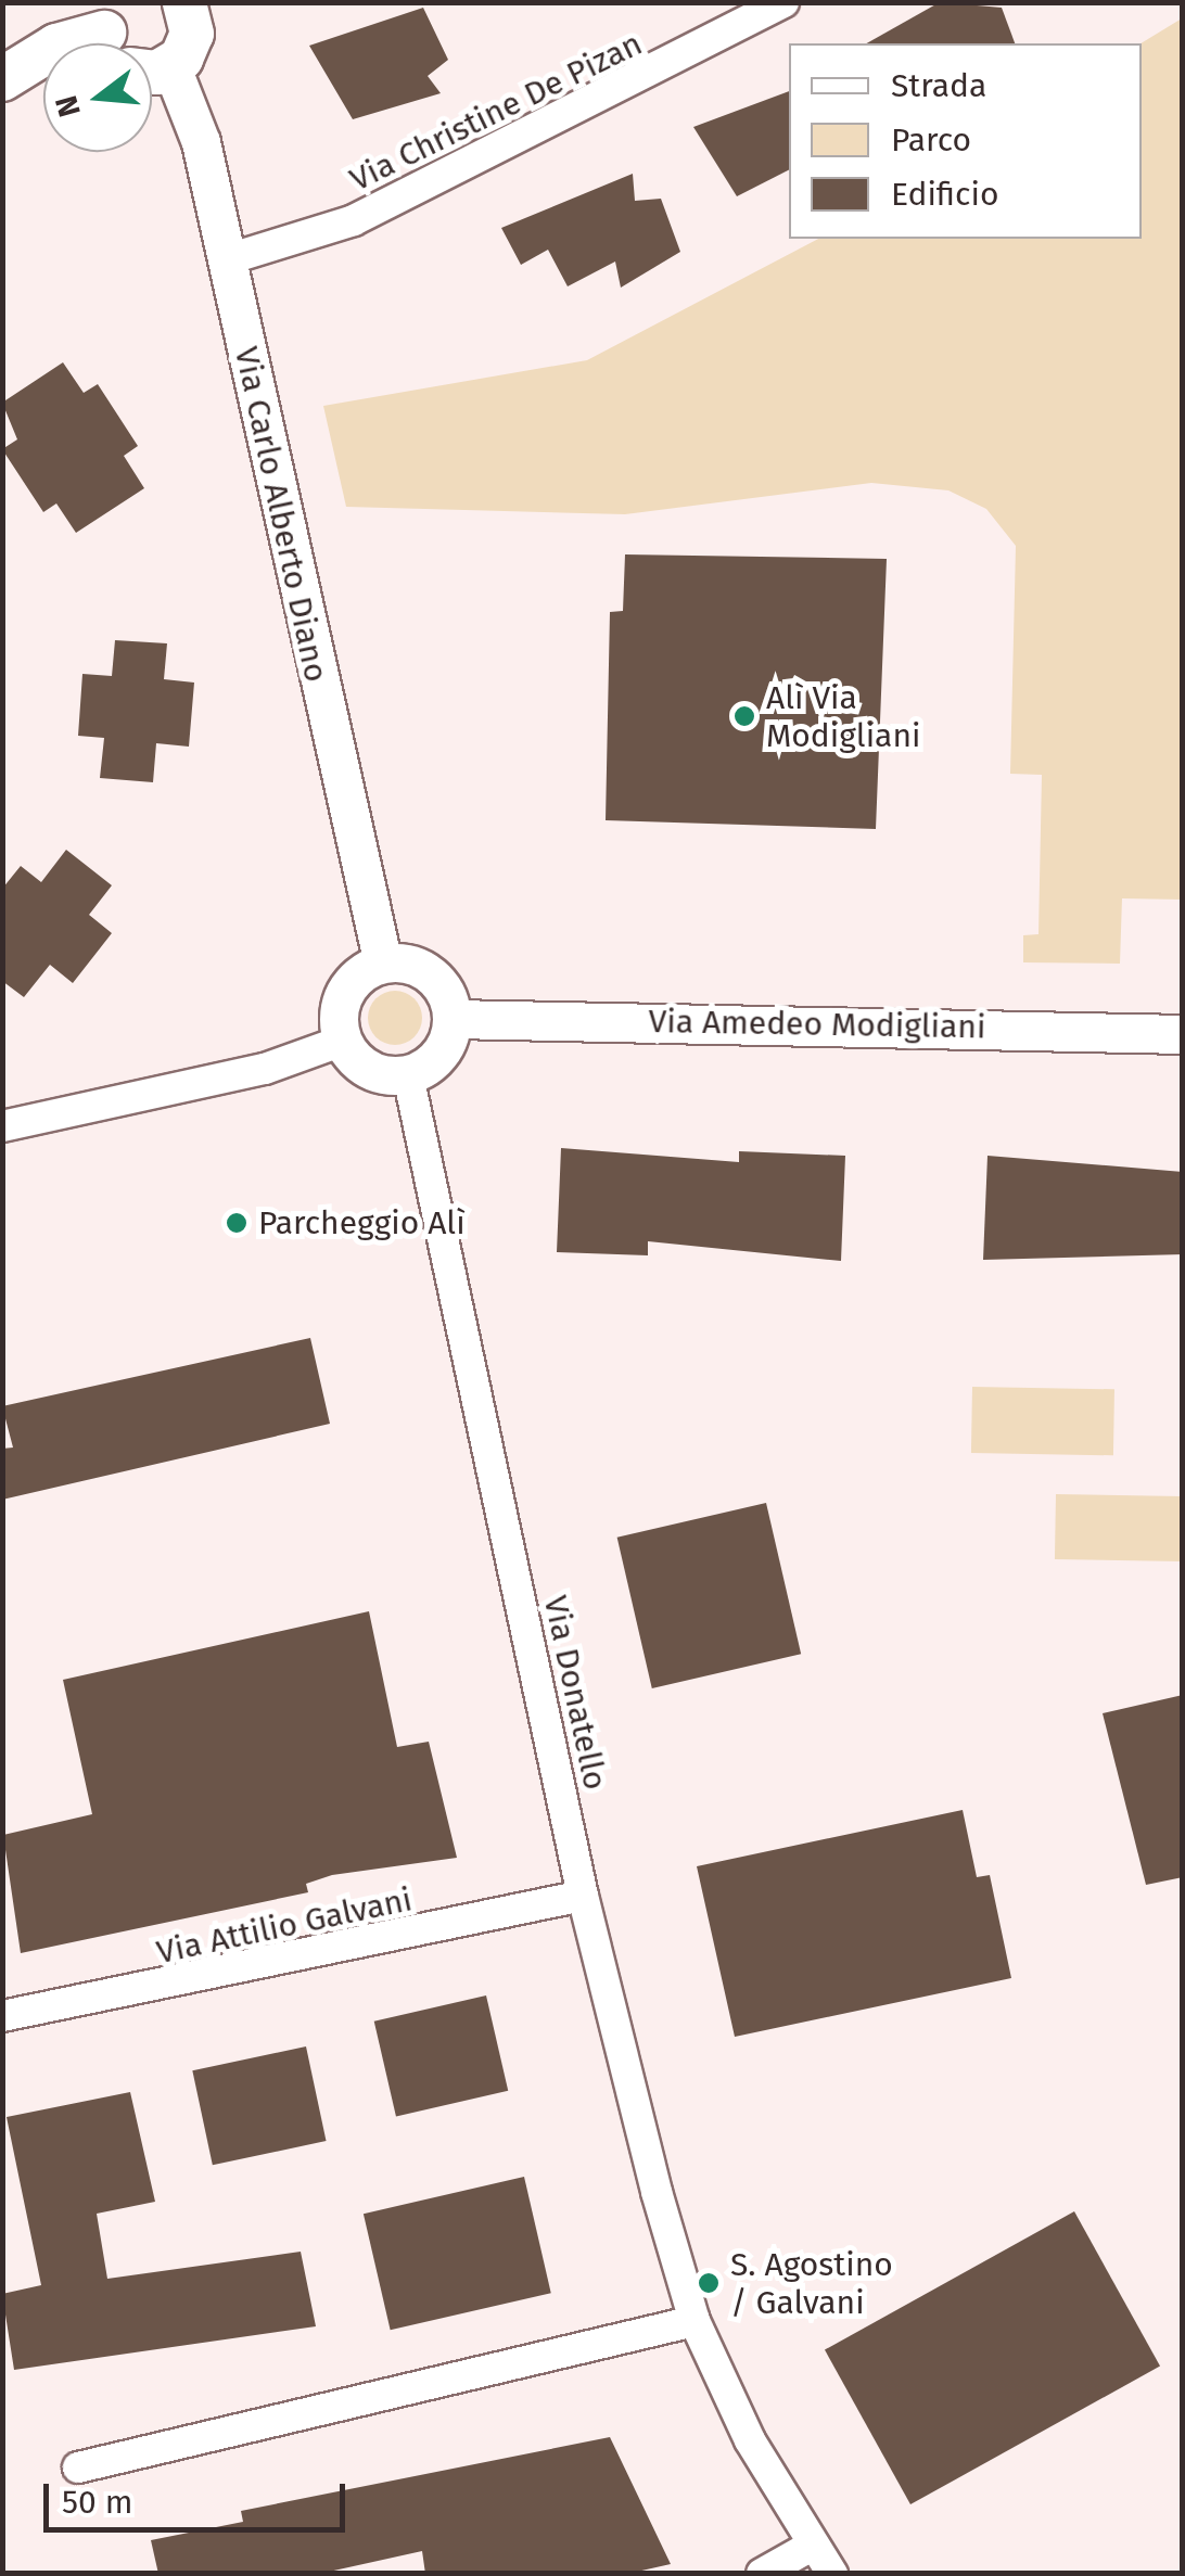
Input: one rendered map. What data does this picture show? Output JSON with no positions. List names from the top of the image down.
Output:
{
  "streets": {
    "main road": ["Via Carlo Alberto Diano"],
    "street": [
      "Via Christine De Pizan",
      "Via Amedeo Modigliani",
      "Via Donatello",
      "Via Attilio Galvani"
    ]
  },
  "crossings": [
    ["Via Christine De Pizan", "Via Carlo Alberto Diano"],
    ["Via Carlo Alberto Diano", "Via Amedeo Modigliani"],
    ["Via Carlo Alberto Diano", "Via Donatello"],
    ["Via Amedeo Modigliani", "Via Donatello"],
    ["Via Donatello", "Via Attilio Galvani"]
  ],
  "places": ["Alì Via Modigliani", "Parcheggio Alì", "S. Agostino / Galvani"],
  "legend": ["Strada", "Parco", "Edificio"],
  "scale_bar": "50 m",
  "north": "left"
}
